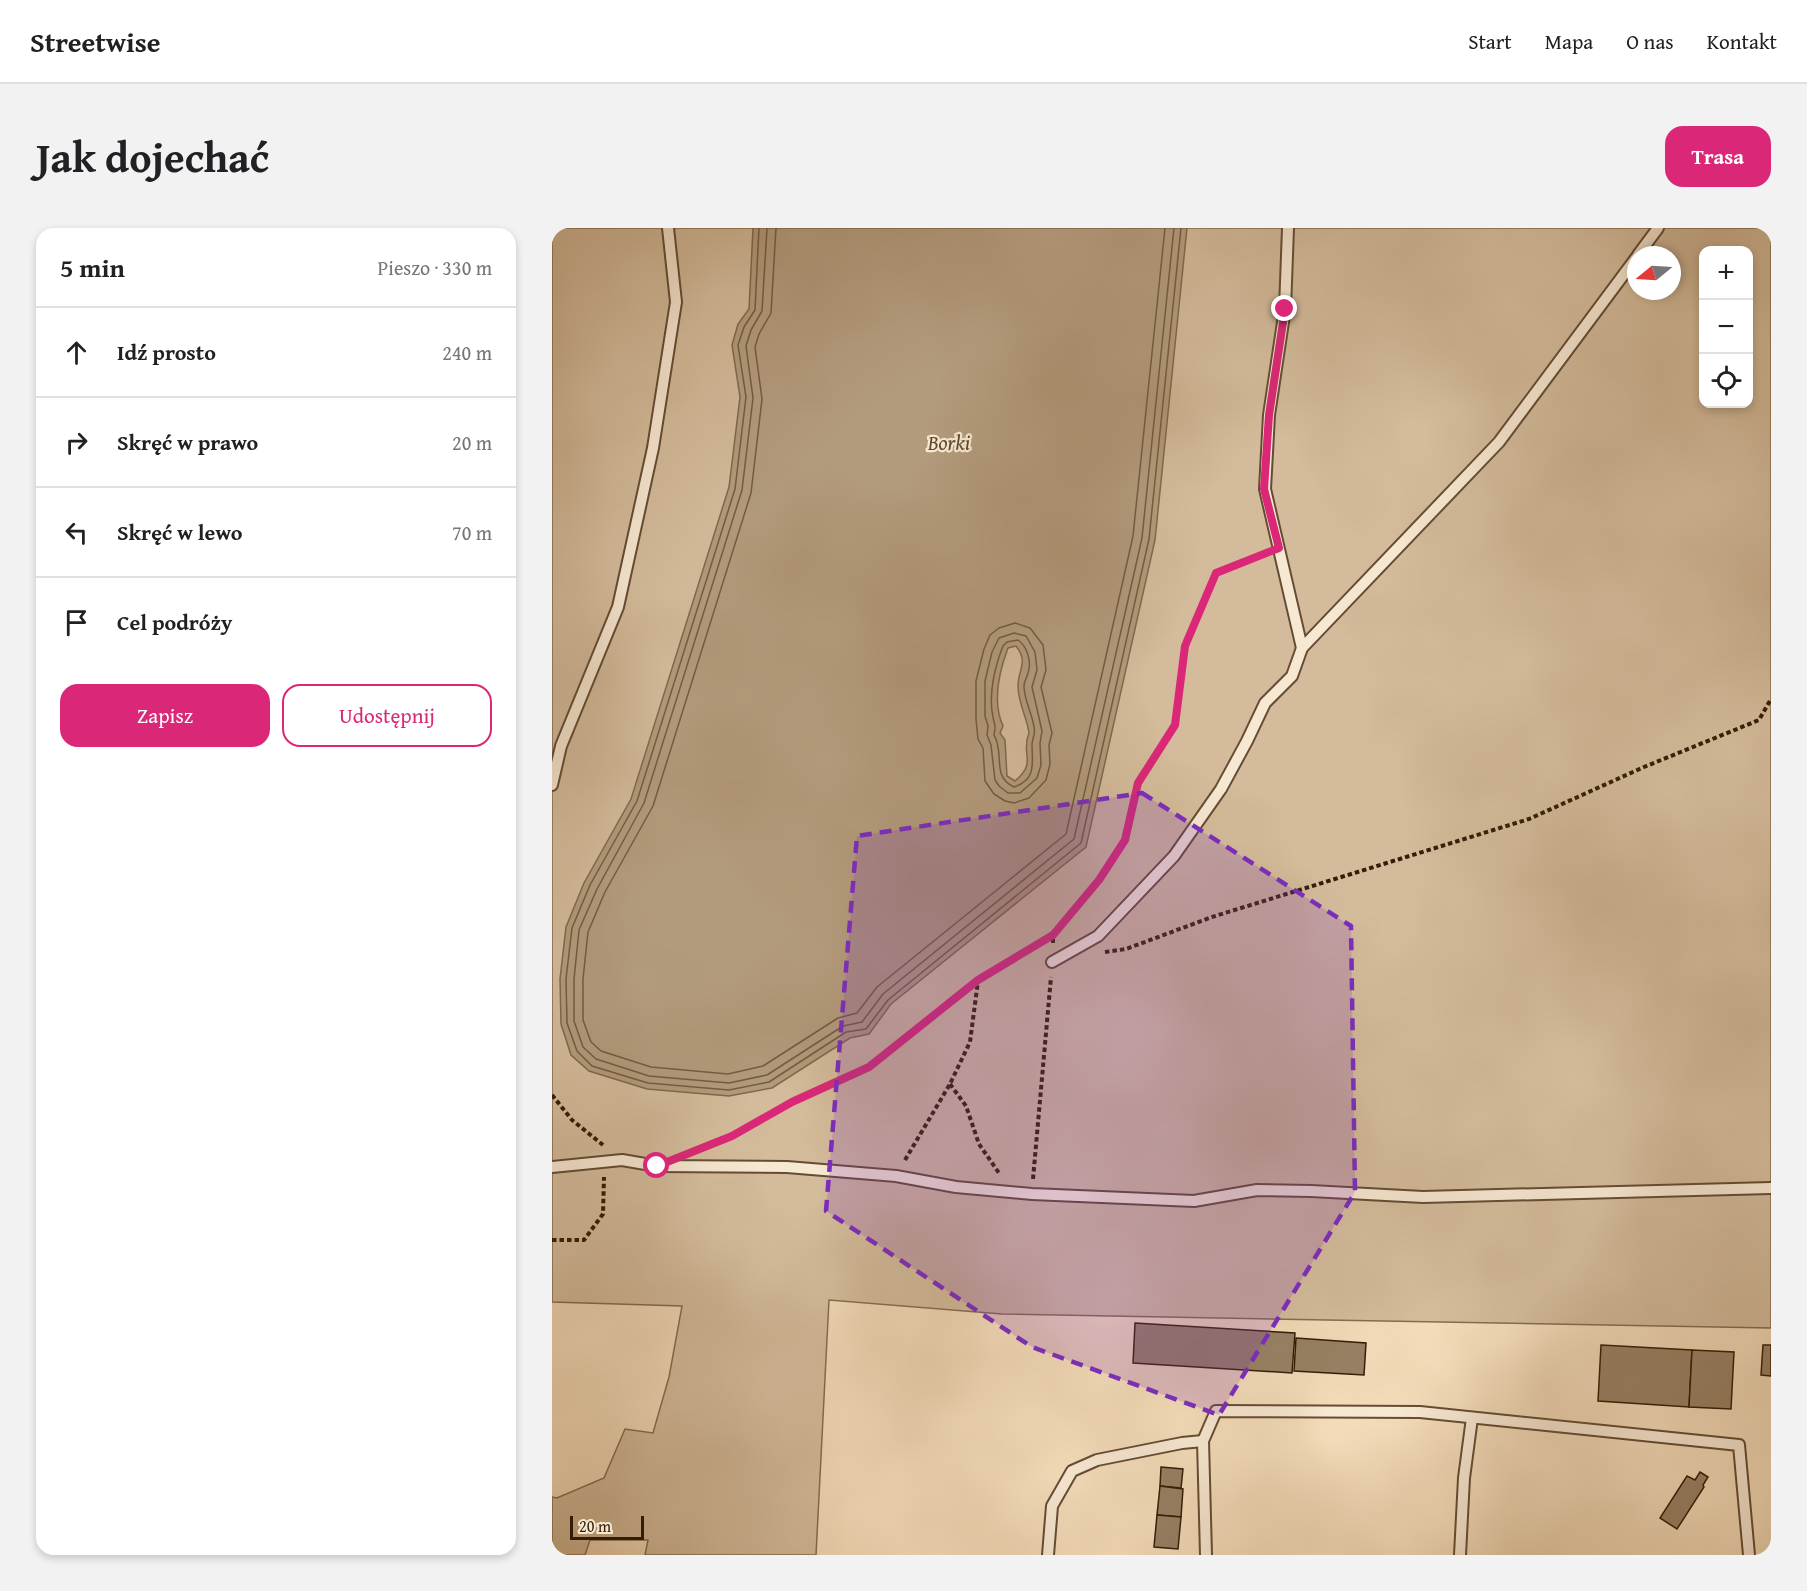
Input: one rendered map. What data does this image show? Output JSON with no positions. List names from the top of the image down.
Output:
{
  "water": ["Borki"],
  "scale_bar": "20 m",
  "north": "left",
  "page": {
    "header": "Streetwise",
    "nav": [
      "Start",
      "Mapa",
      "O nas",
      "Kontakt"
    ],
    "title": "Jak dojechać",
    "buttons": [
      "Trasa",
      ["Zapisz", "Udostępnij"]
    ],
    "heading": ["5 min", "Pieszo · 330 m"],
    "map_buttons": ["+", "−"],
    "list": [
      ["Idź prosto", "240 m"],
      ["Skręć w prawo", "20 m"],
      ["Skręć w lewo", "70 m"],
      "Cel podróży"
    ],
    "scale": "20 m"
  }
}
